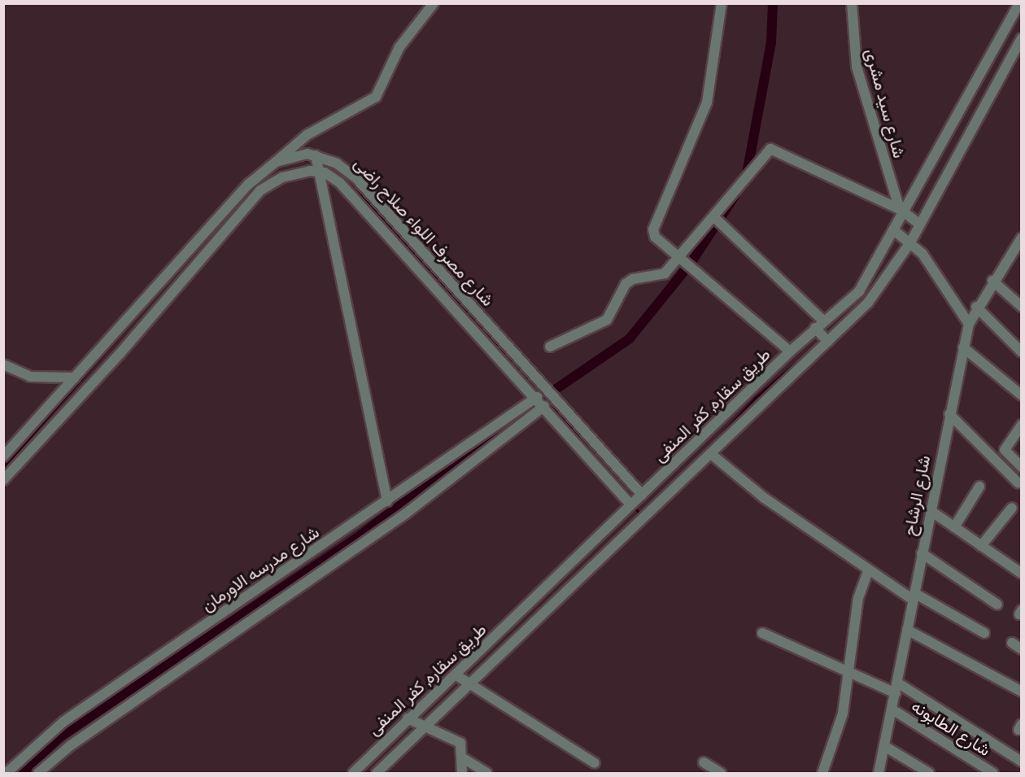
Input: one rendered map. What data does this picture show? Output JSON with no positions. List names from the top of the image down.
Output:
{
  "streets": {
    "street": [
      "شارع سيد مشرى",
      "شارع مصرف اللواء صلاح راضى",
      "طريق سقاره, كفر المنفى",
      "شارع الرشاح",
      "شارع مدرسه الاورمان",
      "شارع الطابونه"
    ]
  },
  "crossings": [
    ["شارع سيد مشرى", "طريق سقاره, كفر المنفى"],
    ["شارع مصرف اللواء صلاح راضى", "طريق سقاره, كفر المنفى"],
    ["شارع مصرف اللواء صلاح راضى", "شارع مدرسه الاورمان"],
    ["شارع الرشاح", "شارع الطابونه"]
  ]
}
